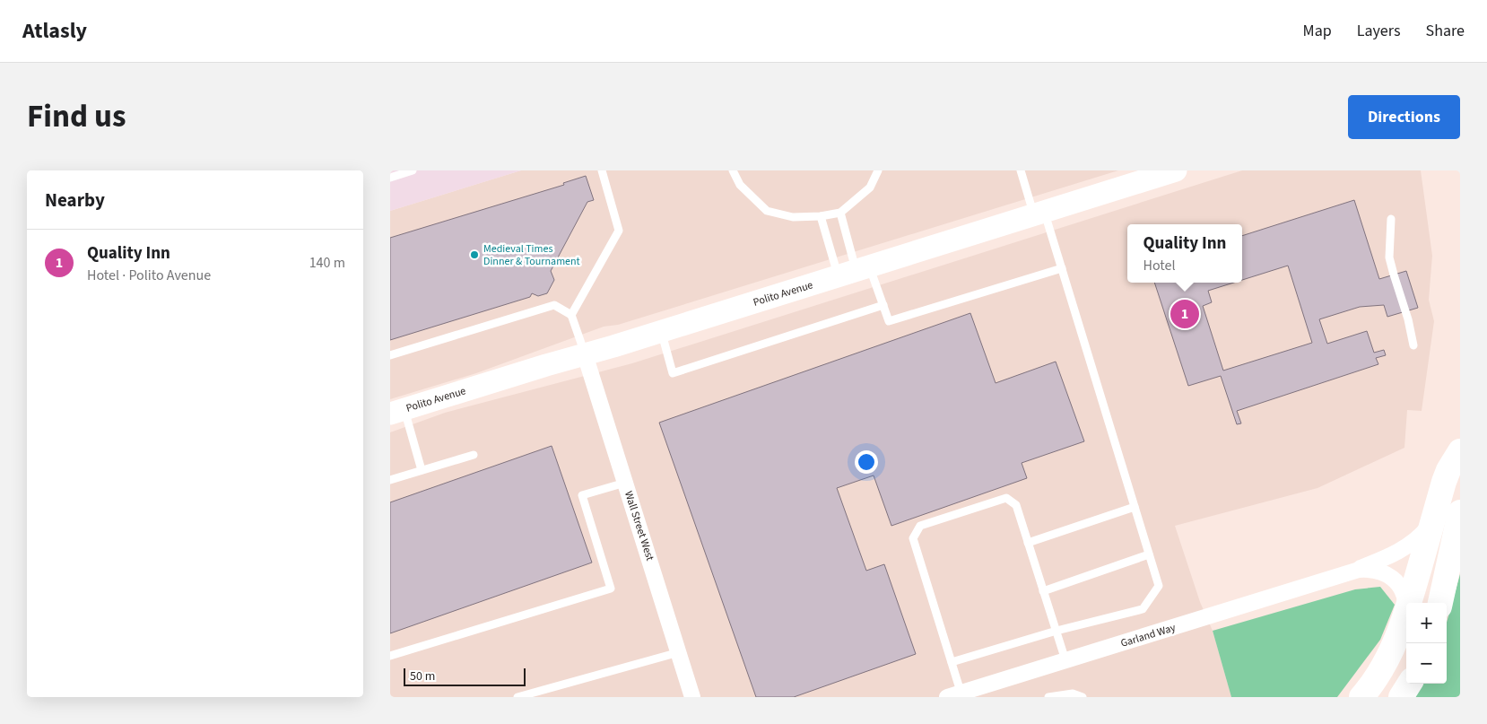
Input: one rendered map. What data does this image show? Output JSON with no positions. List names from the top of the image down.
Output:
{
  "streets": {
    "street": ["Polito Avenue", "Wall Street West", "Garland Way"]
  },
  "crossings": [
    ["Polito Avenue", "Wall Street West"]
  ],
  "places": ["Medieval Times Dinner & Tournament"],
  "scale_bar": "50 m",
  "page": {
    "header": "Atlasly",
    "nav": ["Map", "Layers", "Share"],
    "title": "Find us",
    "buttons": "Directions",
    "heading": "Nearby",
    "popup": ["Quality Inn", "Hotel"],
    "list": [
      {
        "mark": "1",
        "name": "Quality Inn",
        "note": "Hotel · Polito Avenue",
        "value": "140 m"
      }
    ],
    "pins": "1",
    "map_buttons": ["+", "−"],
    "scale": "50 m"
  }
}
